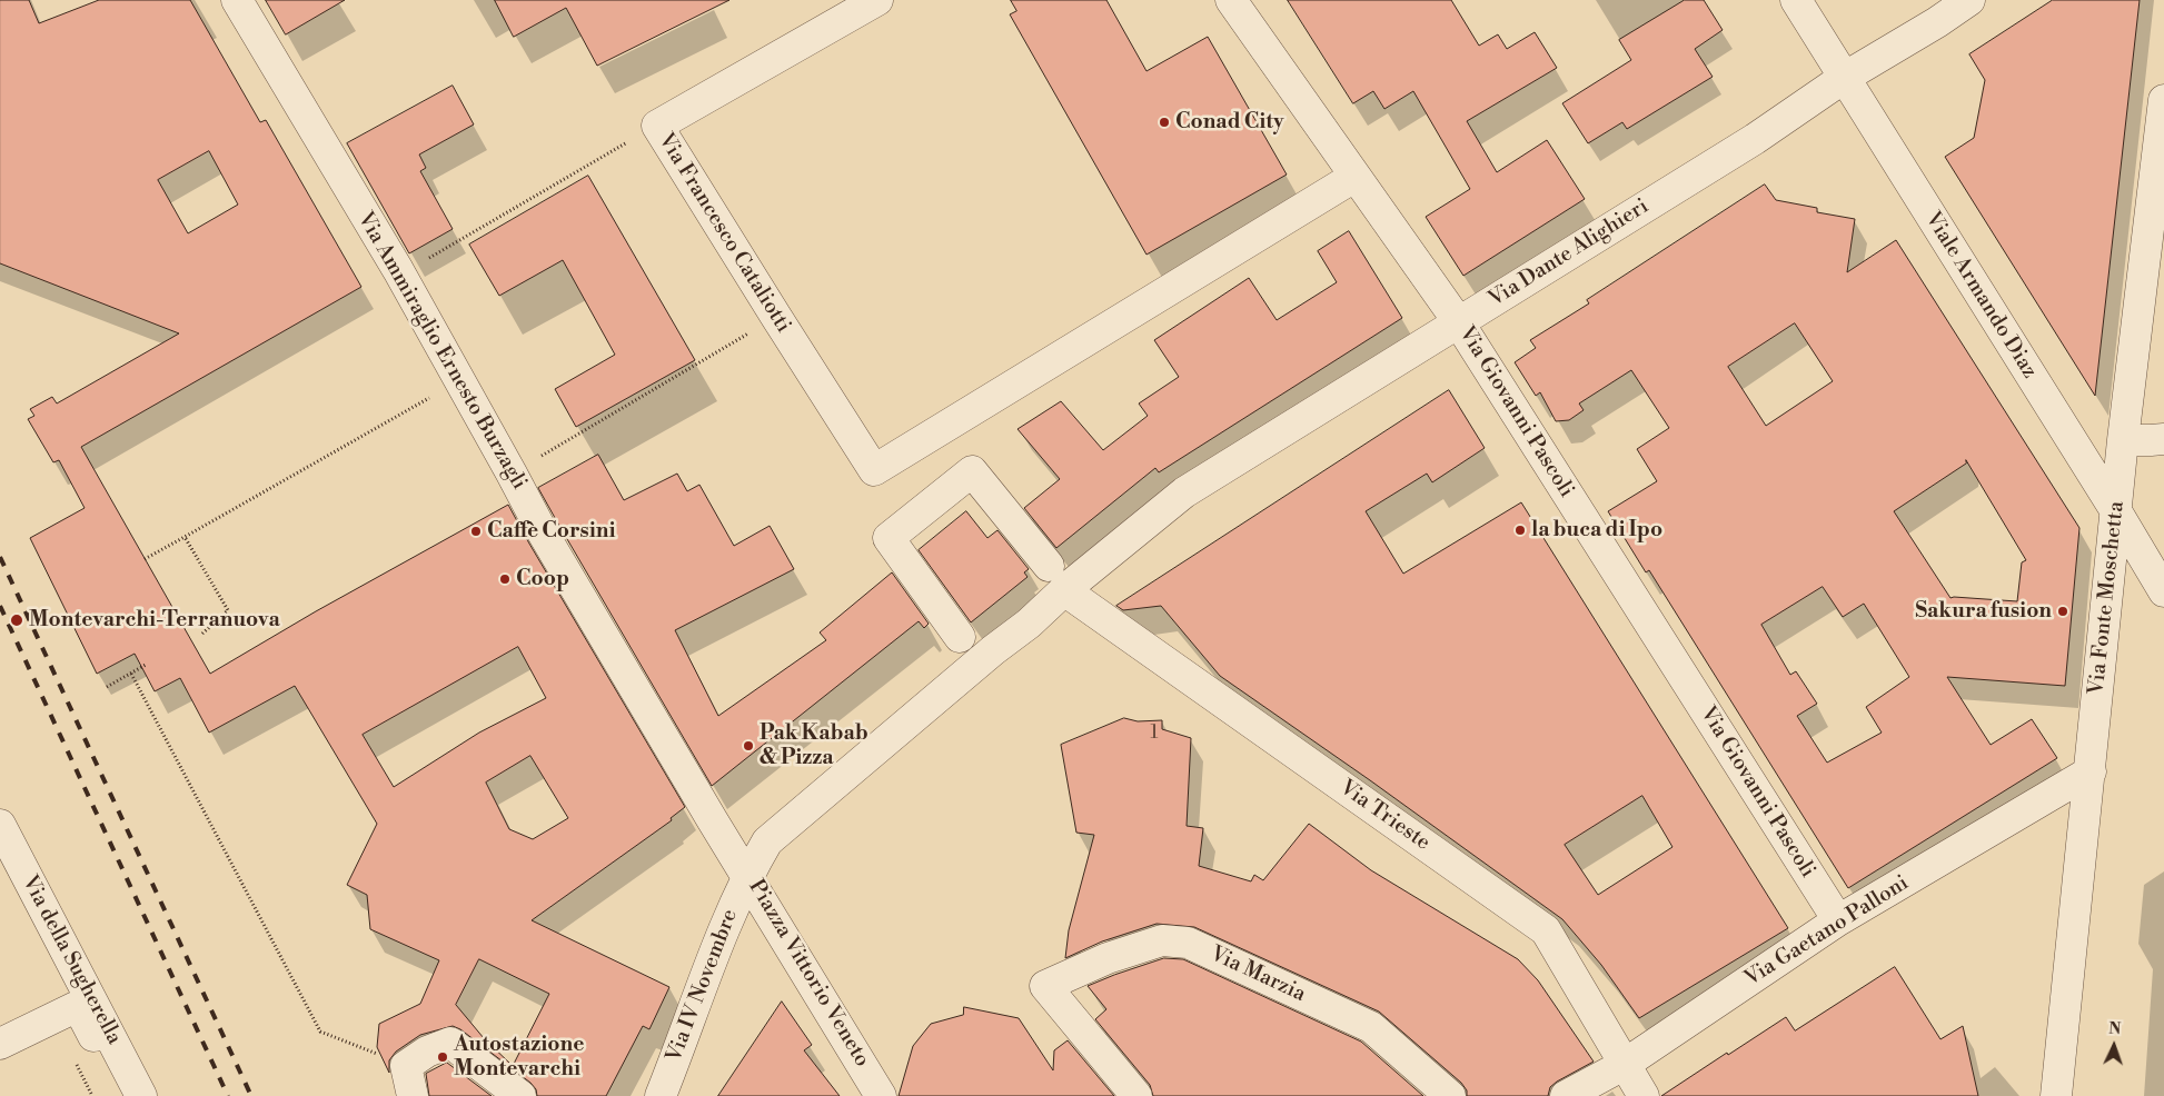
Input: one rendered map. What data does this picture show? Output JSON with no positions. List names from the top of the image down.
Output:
{
  "streets": {
    "street": [
      "Via Francesco Cataliotti",
      "Via Dante Alighieri",
      "Viale Armando Diaz",
      "Via Ammiraglio Ernesto Burzagli",
      "Via Giovanni Pascoli",
      "Via Fonte Moschetta",
      "Via Trieste",
      "Via Gaetano Palloni",
      "Via della Sugherella",
      "Piazza Vittorio Veneto",
      "Via Marzia",
      "Via IV Novembre"
    ]
  },
  "crossings": [
    ["Via Francesco Cataliotti", "Via Giovanni Pascoli"],
    ["Via Dante Alighieri", "Viale Armando Diaz"],
    ["Via Dante Alighieri", "Via Giovanni Pascoli"],
    ["Via Dante Alighieri", "Via Trieste"],
    ["Via Dante Alighieri", "Piazza Vittorio Veneto"],
    ["Viale Armando Diaz", "Via Fonte Moschetta"],
    ["Via Ammiraglio Ernesto Burzagli", "Piazza Vittorio Veneto"],
    ["Via Ammiraglio Ernesto Burzagli", "Via IV Novembre"],
    ["Via Giovanni Pascoli", "Via Gaetano Palloni"],
    ["Via Fonte Moschetta", "Via Gaetano Palloni"],
    ["Via Trieste", "Via Gaetano Palloni"],
    ["Via Trieste", "Piazza Vittorio Veneto"],
    ["Piazza Vittorio Veneto", "Via IV Novembre"]
  ],
  "places": [
    "Conad City",
    "la buca di Ipo",
    "Caffè Corsini",
    "Coop",
    "Sakura fusion",
    "Montevarchi-Terranuova",
    "Pak Kabab & Pizza",
    "Autostazione Montevarchi"
  ],
  "house_numbers": ["1"],
  "north": "top"
}
